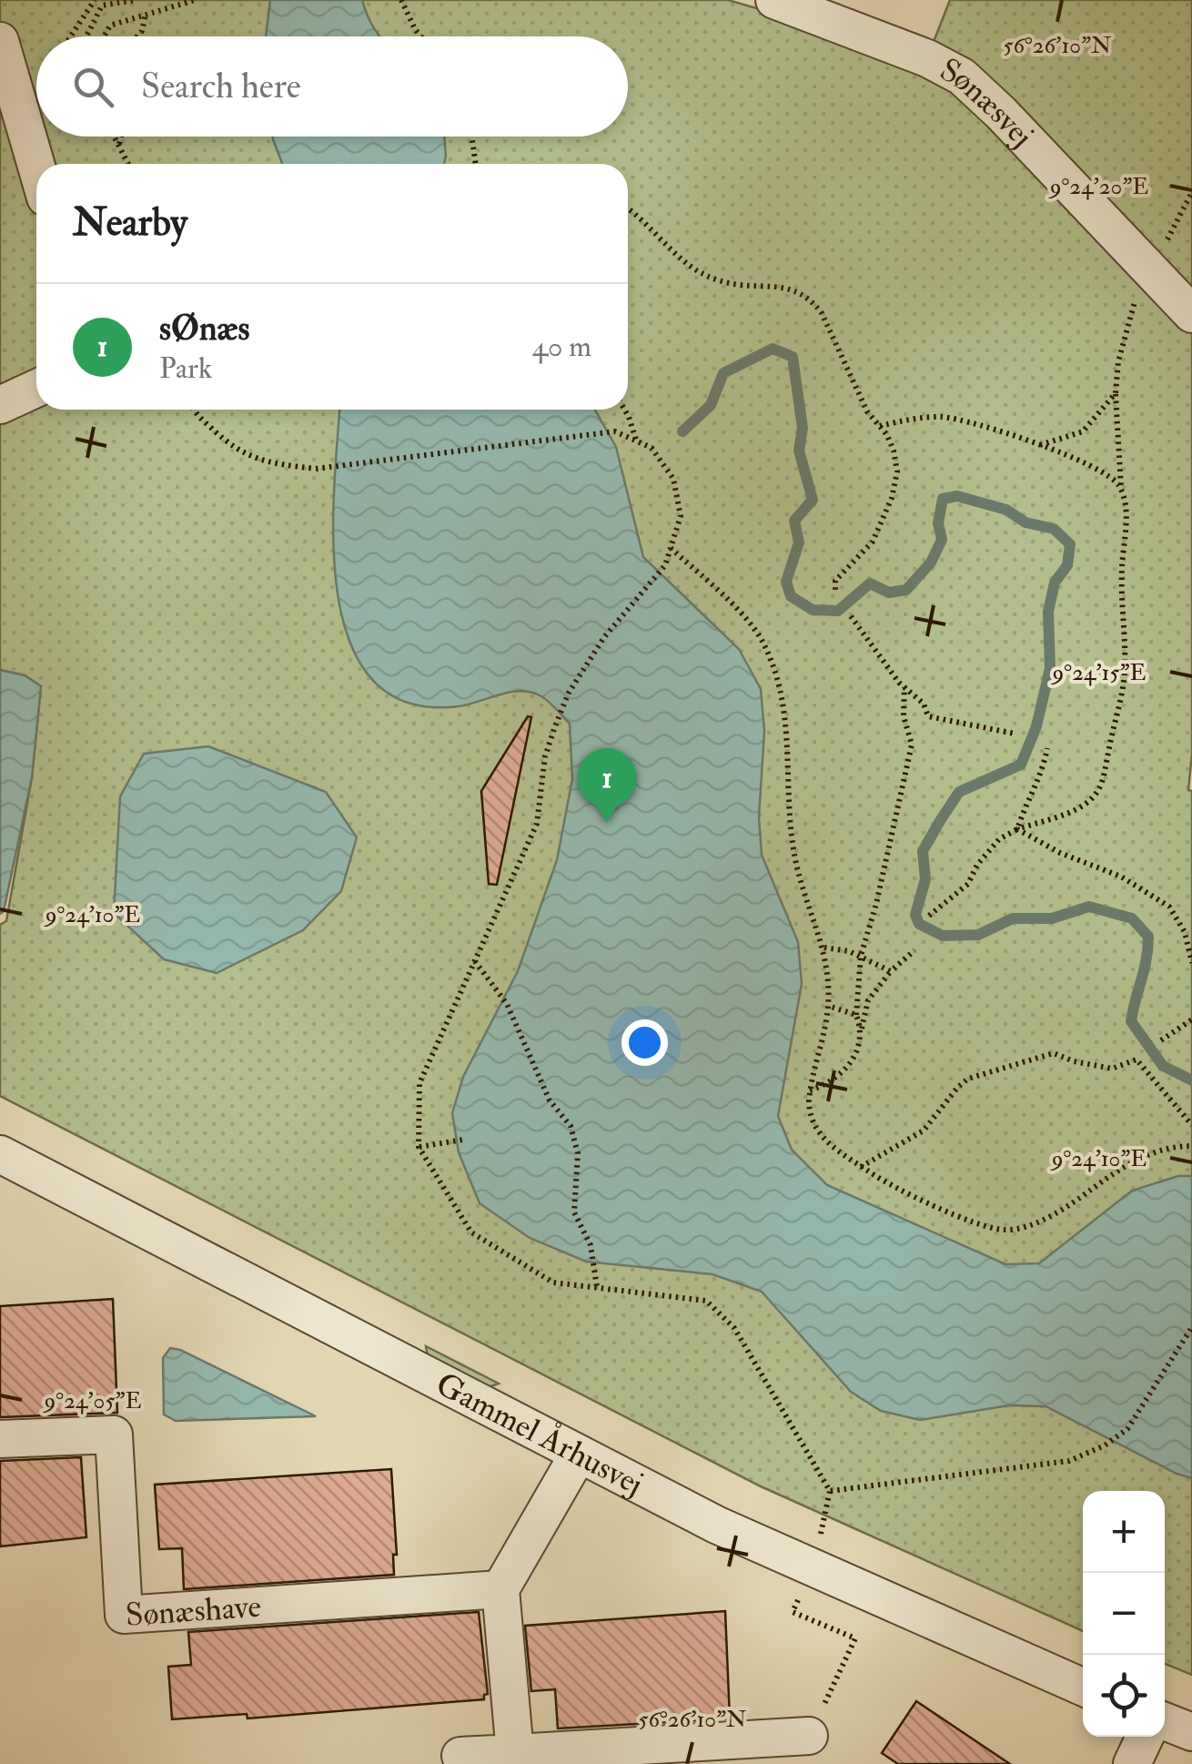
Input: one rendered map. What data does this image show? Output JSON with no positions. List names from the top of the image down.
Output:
{
  "streets": {
    "street": ["Sønæsvej", "Gammel Århusvej", "Sønæshave"]
  },
  "page": {
    "search": "Search here",
    "heading": "Nearby",
    "list": [
      {
        "mark": "1",
        "name": "sØnæs",
        "note": "Park",
        "value": "40 m"
      }
    ],
    "pins": "1",
    "map_buttons": ["+", "−"]
  },
  "coordinates": [
    "56°26'10\"N",
    "9°24'20\"E",
    "9°24'15\"E",
    "9°24'10\"E",
    "9°24'05\"E"
  ]
}
